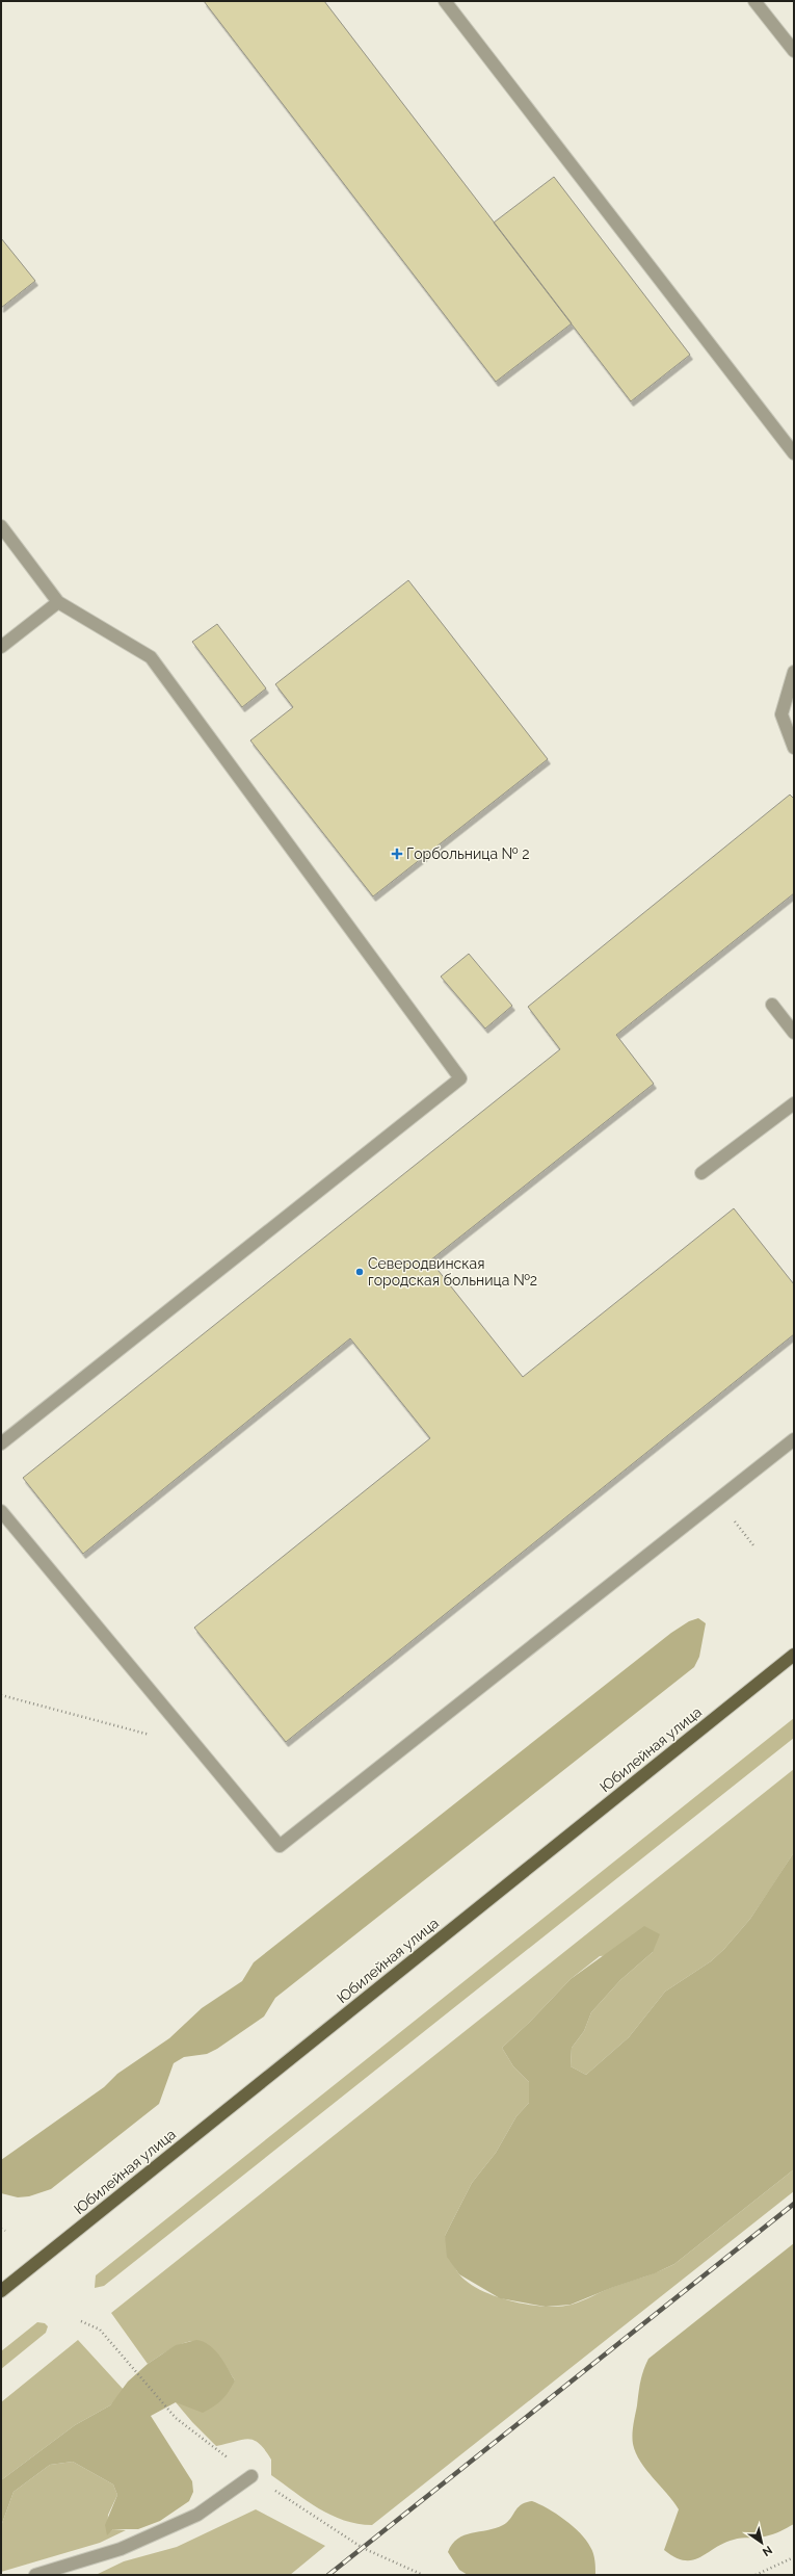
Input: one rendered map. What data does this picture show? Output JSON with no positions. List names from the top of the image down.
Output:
{
  "streets": {
    "main road": ["Юбилейная улица"]
  },
  "places": {
    "health": ["Горбольница № 2"],
    "other": ["Северодвинская городская больница №2"]
  },
  "north": "bottom right"
}
